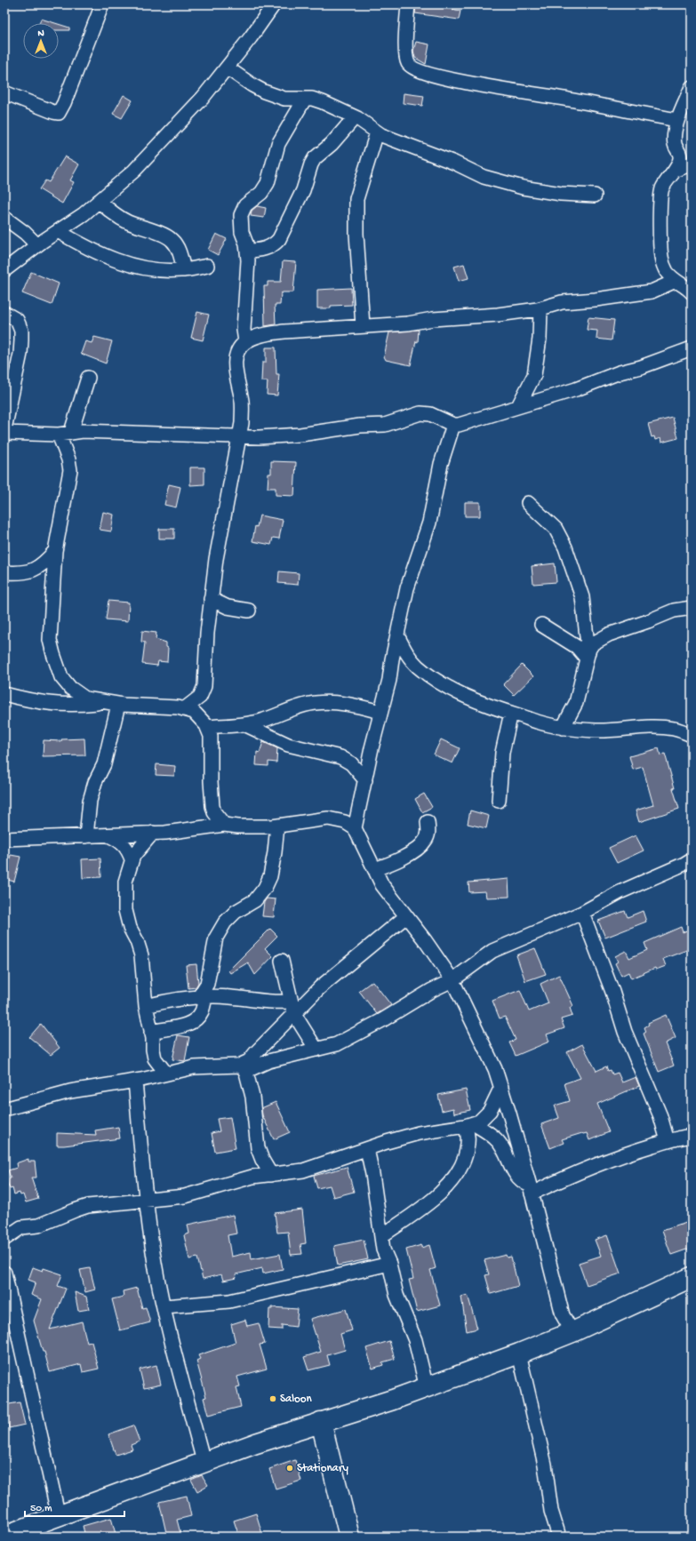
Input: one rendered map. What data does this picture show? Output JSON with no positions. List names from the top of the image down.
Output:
{
  "places": ["Saloon", "Stationary"],
  "scale_bar": "50 m",
  "north": "top"
}
